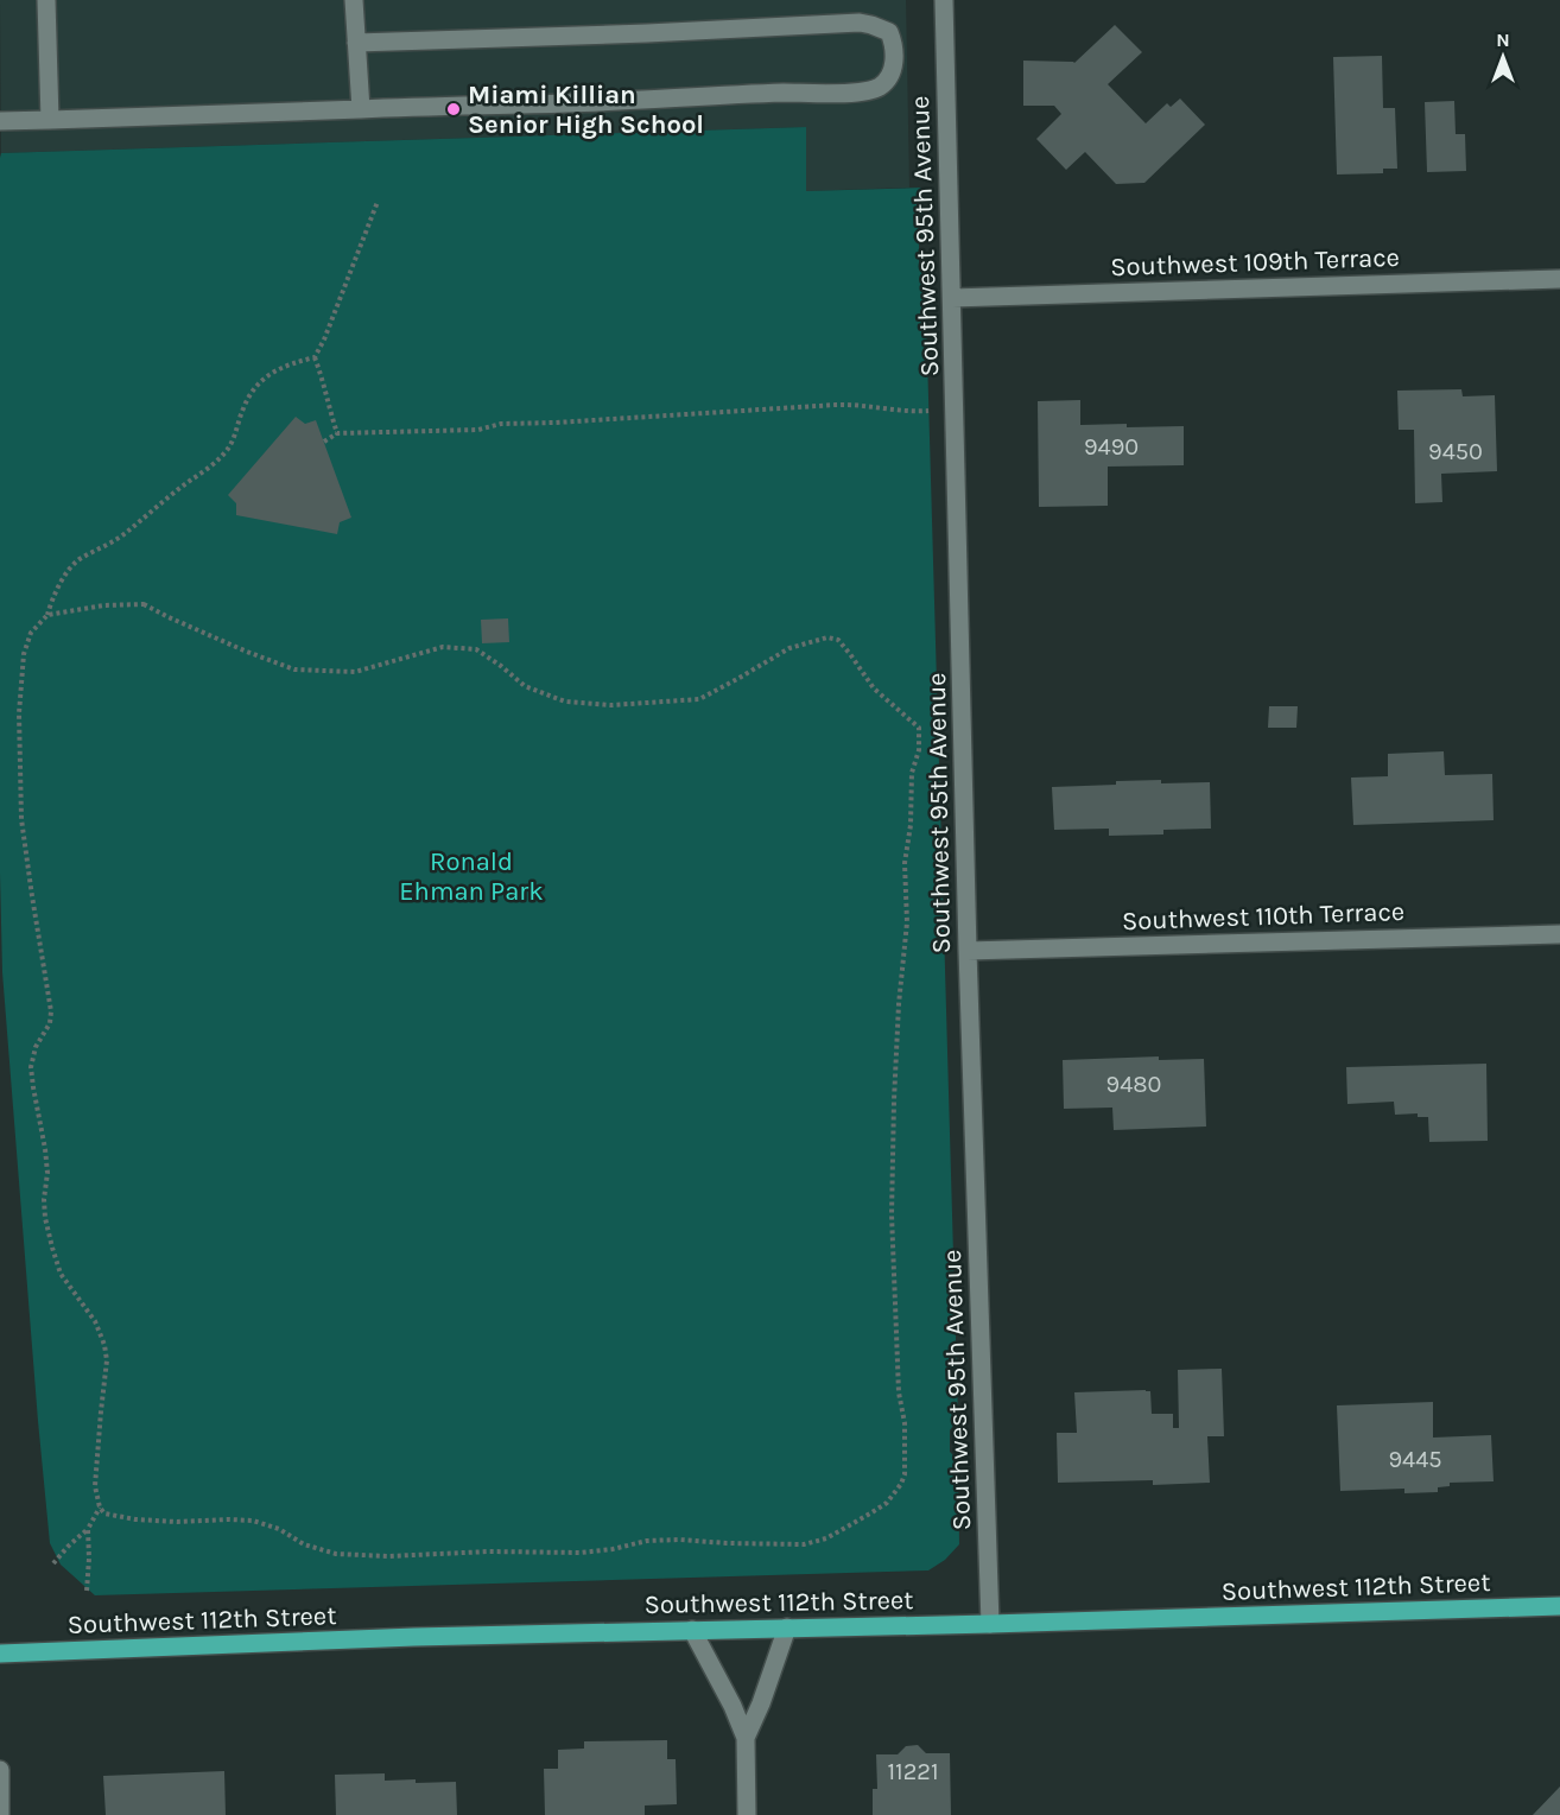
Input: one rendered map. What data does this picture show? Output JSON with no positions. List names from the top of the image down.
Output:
{
  "streets": {
    "main road": ["Southwest 112th Street"],
    "street": ["Southwest 95th Avenue", "Southwest 109th Terrace", "Southwest 110th Terrace"]
  },
  "crossings": [
    ["Southwest 95th Avenue", "Southwest 109th Terrace"],
    ["Southwest 95th Avenue", "Southwest 110th Terrace"],
    ["Southwest 95th Avenue", "Southwest 112th Street"]
  ],
  "parks": ["Ronald Ehman Park"],
  "places": ["Miami Killian Senior High School"],
  "house_numbers": [
    "9490",
    "9450",
    "9480",
    "9445",
    "11221"
  ],
  "north": "top"
}
